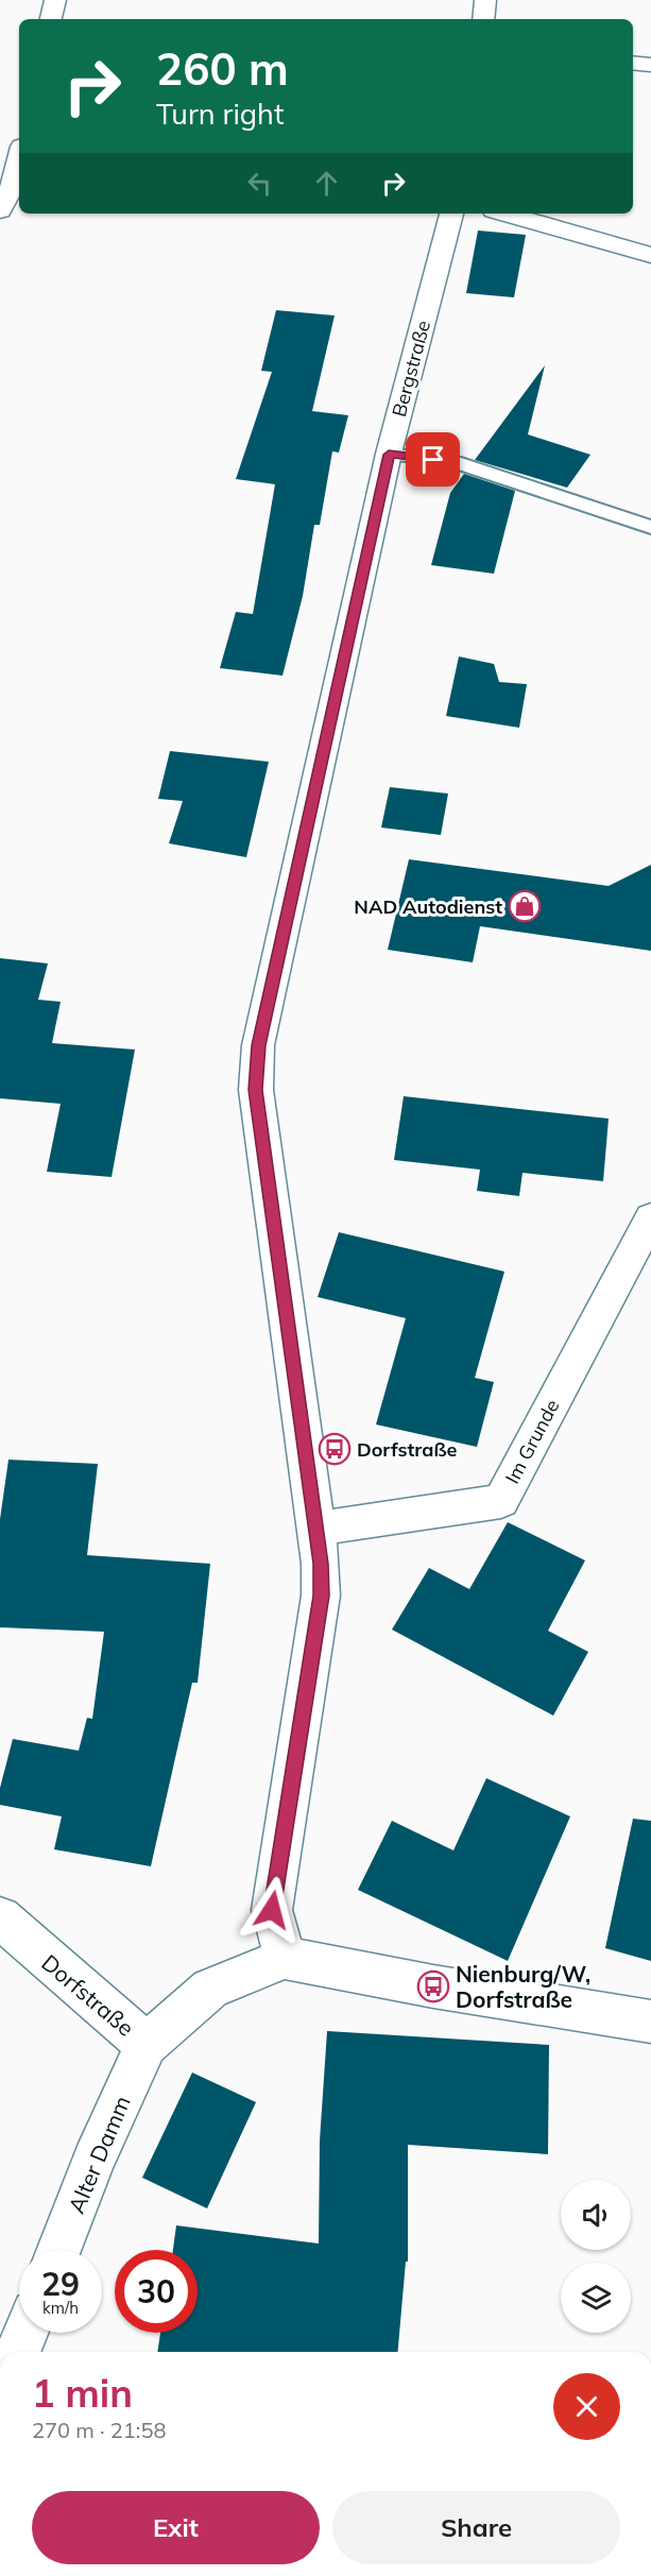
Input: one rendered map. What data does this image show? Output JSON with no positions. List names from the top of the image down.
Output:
{
  "streets": {
    "street": [
      "Bergstraße",
      "Im Grunde",
      "Dorfstraße",
      "Alter Damm"
    ]
  },
  "crossings": [
    ["Bergstraße", "Im Grunde"],
    ["Bergstraße", "Dorfstraße"],
    ["Dorfstraße", "Alter Damm"]
  ],
  "places": {
    "shop": ["NAD Autodienst"],
    "bus stop": ["Dorfstraße", "Nienburg/W, Dorfstraße"]
  },
  "page": {
    "turn": ["260 m", "Turn right"],
    "speed": "29 km/h",
    "limit": "30",
    "heading": ["1 min", "270 m · 21:58"],
    "buttons": ["Exit", "Share"]
  }
}
